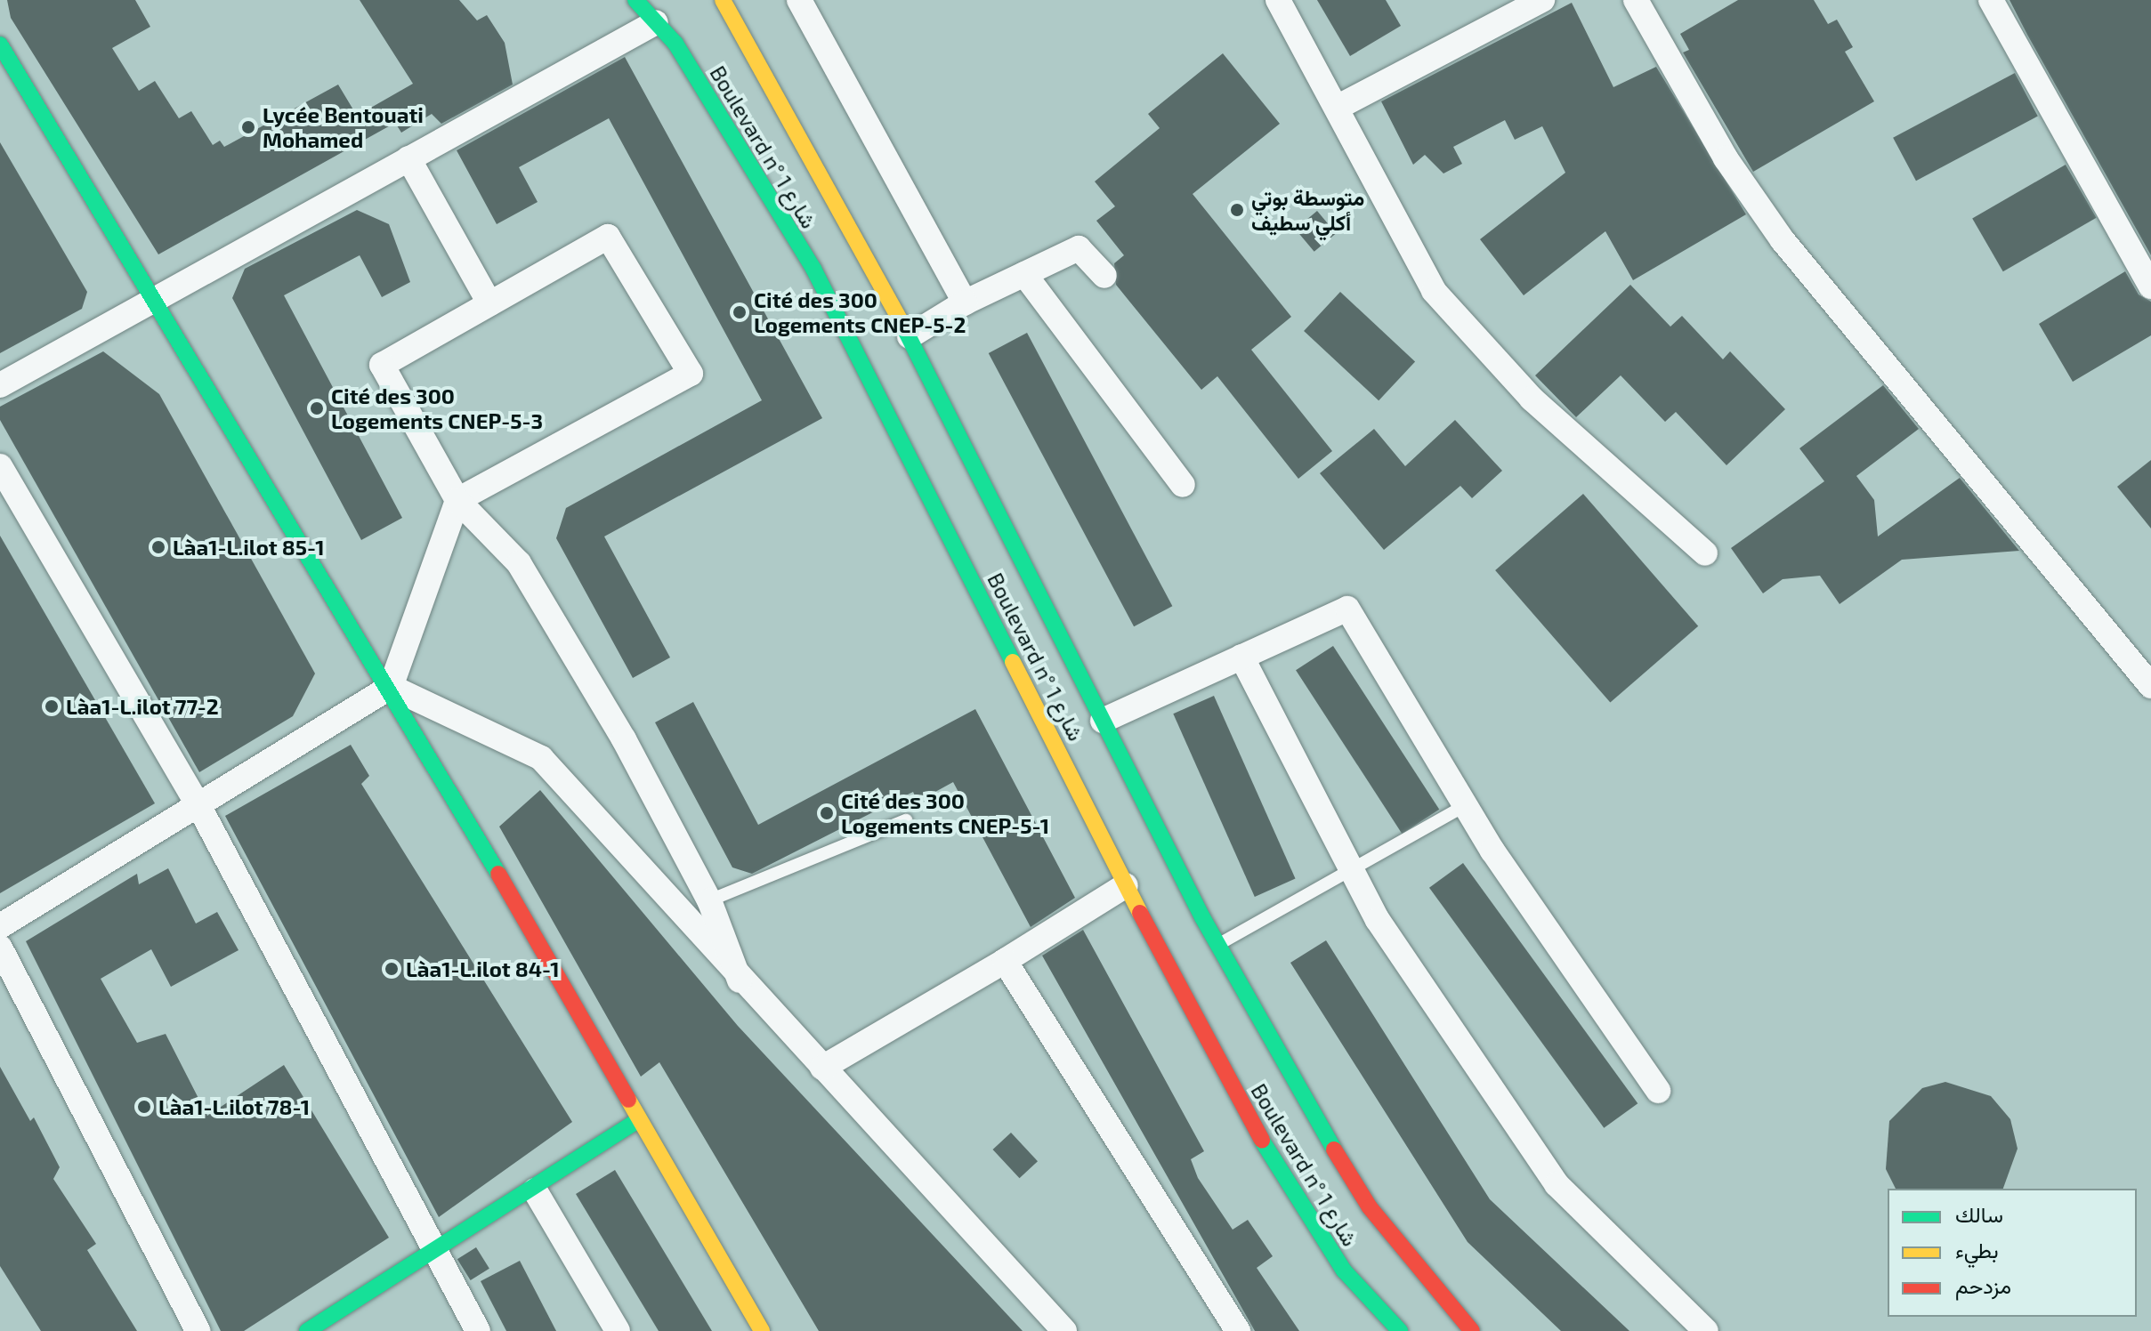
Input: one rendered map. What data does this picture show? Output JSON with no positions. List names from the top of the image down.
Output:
{
  "streets": {
    "main road": ["Boulevard n° شارع 1"]
  },
  "places": [
    "Lycée Bentouati Mohamed",
    "متوسطة بوتي أكلي سطيف",
    "Cité des 300 Logements CNEP-5-2",
    "Cité des 300 Logements CNEP-5-3",
    "Làa1-L.ilot 85-1",
    "Làa1-L.ilot 77-2",
    "Cité des 300 Logements CNEP-5-1",
    "Làa1-L.ilot 84-1",
    "Làa1-L.ilot 78-1"
  ],
  "legend": ["سالك", "بطيء", "مزدحم"]
}
